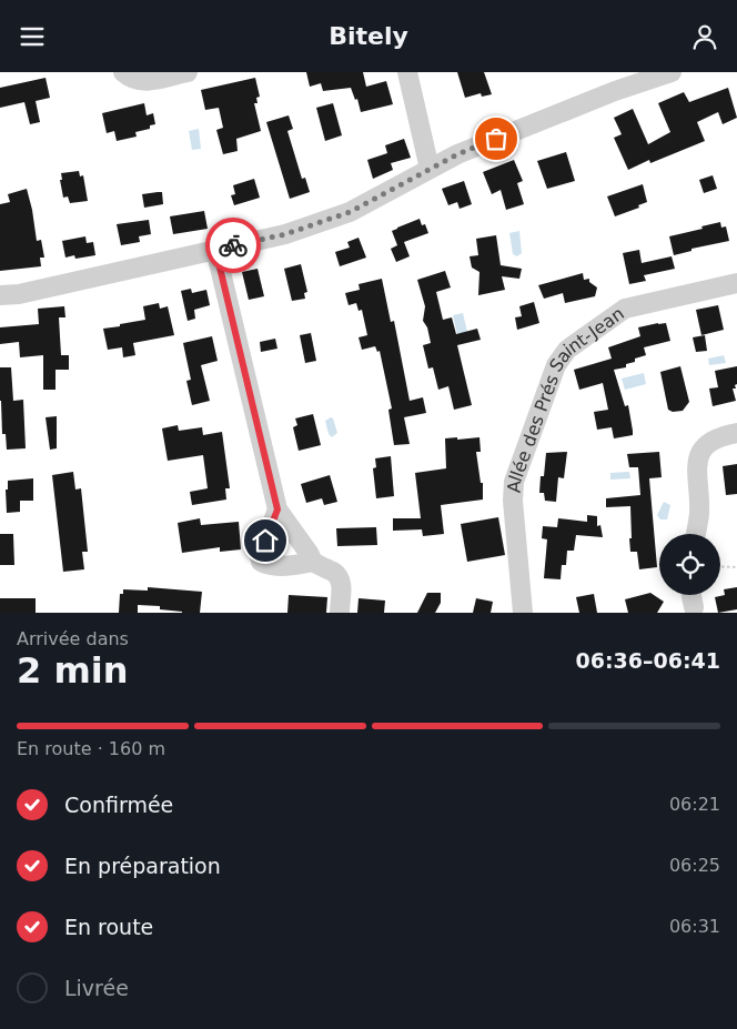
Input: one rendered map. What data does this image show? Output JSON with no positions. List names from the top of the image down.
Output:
{
  "streets": {
    "street": ["Allée des Prés Saint-Jean"]
  },
  "page": {
    "header": "Bitely",
    "heading": ["2 min", "Arrivée dans", "06:36–06:41"],
    "bar": "En route · 160 m",
    "list": [
      ["Confirmée", "06:21"],
      ["En préparation", "06:25"],
      ["En route", "06:31"],
      "Livrée"
    ]
  }
}
